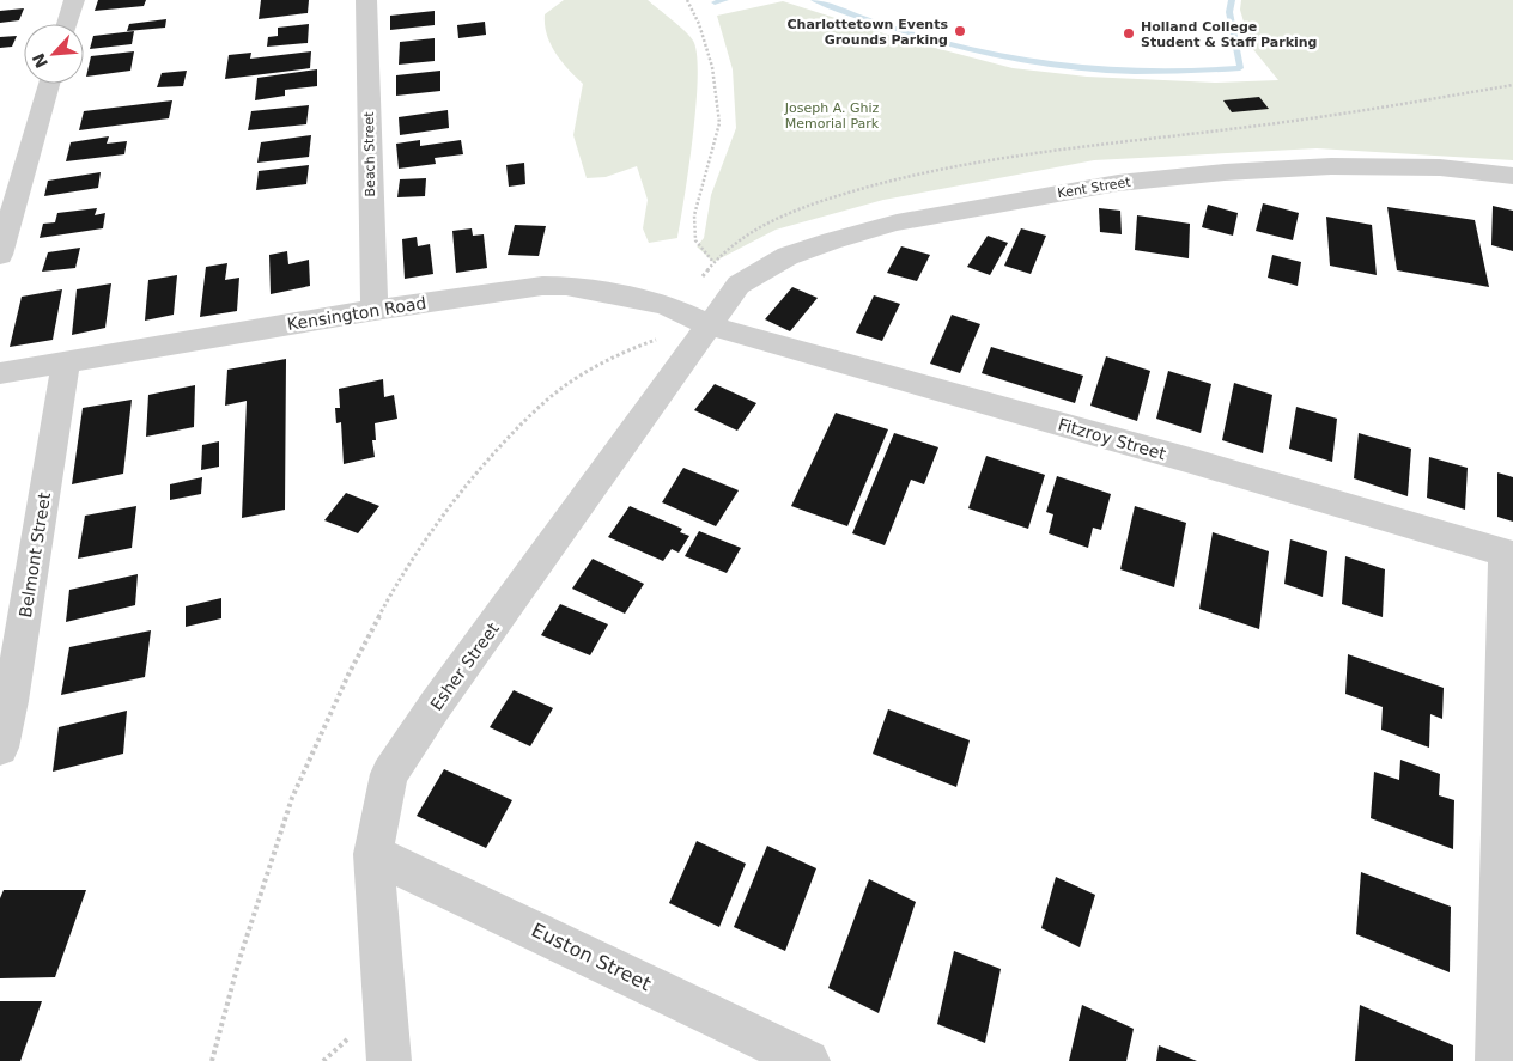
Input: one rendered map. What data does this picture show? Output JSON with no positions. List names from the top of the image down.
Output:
{
  "streets": {
    "street": [
      "Beach Street",
      "Kent Street",
      "Kensington Road",
      "Fitzroy Street",
      "Belmont Street",
      "Esher Street",
      "Euston Street"
    ]
  },
  "crossings": [
    ["Beach Street", "Kensington Road"],
    ["Kent Street", "Kensington Road"],
    ["Kent Street", "Fitzroy Street"],
    ["Kent Street", "Esher Street"],
    ["Kensington Road", "Fitzroy Street"],
    ["Kensington Road", "Belmont Street"],
    ["Kensington Road", "Esher Street"],
    ["Fitzroy Street", "Esher Street"],
    ["Esher Street", "Euston Street"]
  ],
  "parks": ["Joseph A. Ghiz Memorial Park"],
  "places": ["Charlottetown Events Grounds Parking", "Holland College Student & Staff Parking"],
  "north": "bottom left"
}
